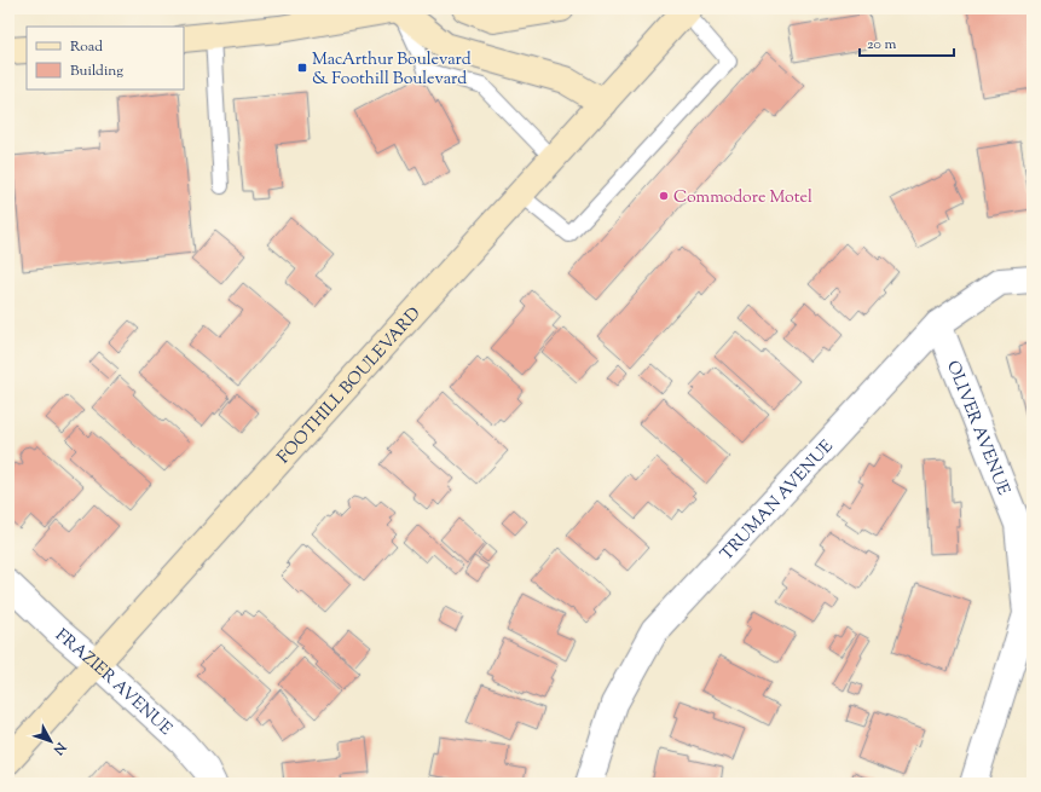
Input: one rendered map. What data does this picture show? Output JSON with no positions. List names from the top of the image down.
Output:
{
  "streets": {
    "street": [
      "FOOTHILL BOULEVARD",
      "OLIVER AVENUE",
      "TRUMAN AVENUE",
      "FRAZIER AVENUE"
    ]
  },
  "crossings": [
    ["FOOTHILL BOULEVARD", "FRAZIER AVENUE"],
    ["OLIVER AVENUE", "TRUMAN AVENUE"]
  ],
  "places": {
    "transit": ["MacArthur Boulevard & Foothill Boulevard"],
    "other": ["Commodore Motel"]
  },
  "legend": ["Road", "Building"],
  "scale_bar": "20 m",
  "north": "bottom right"
}
